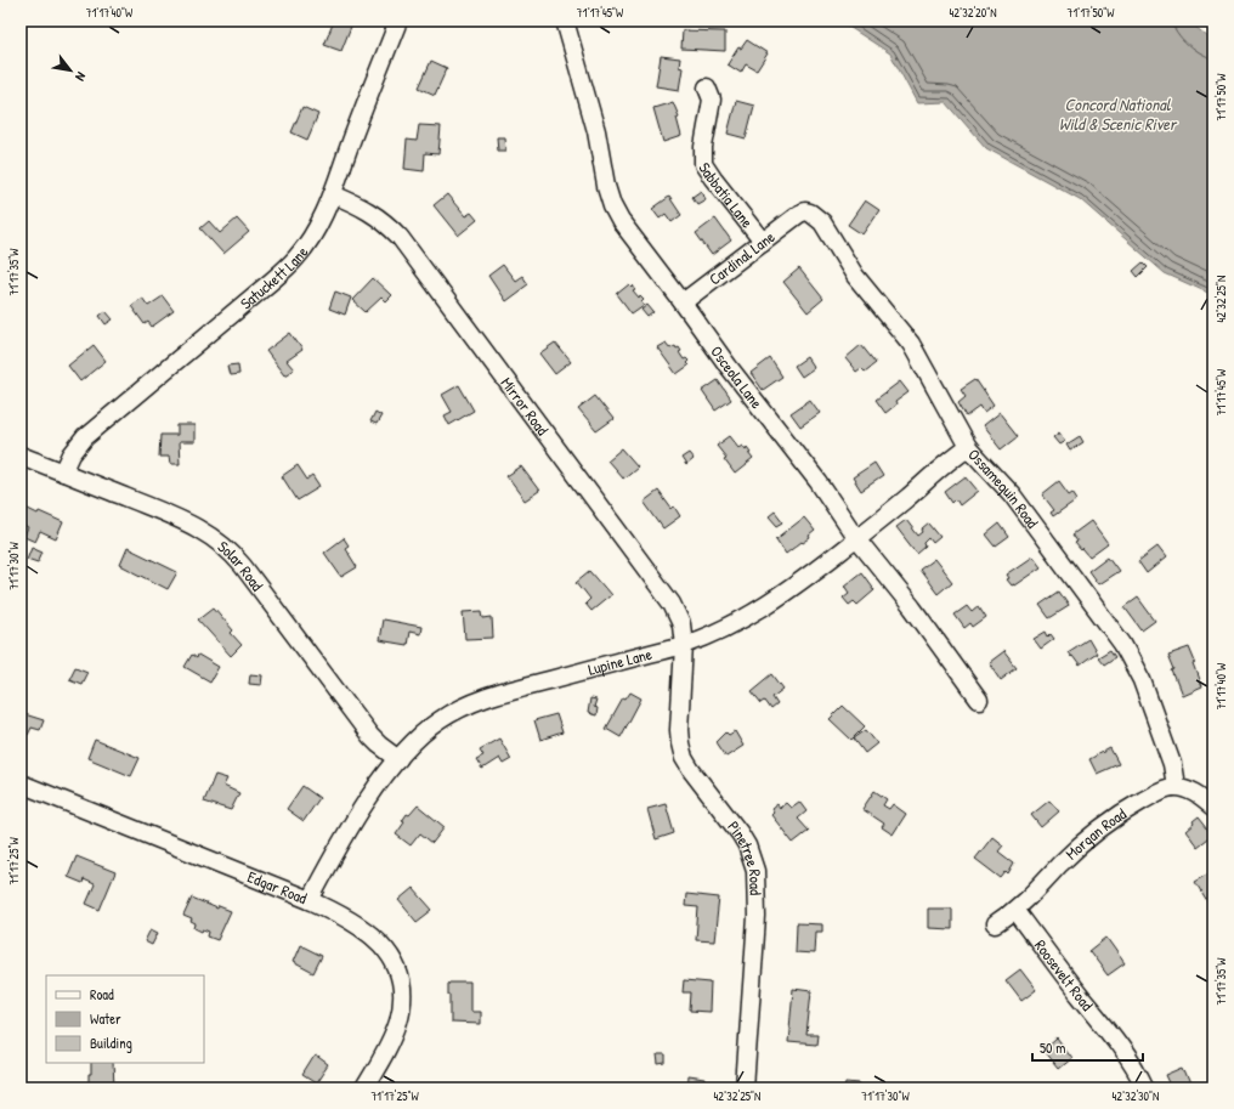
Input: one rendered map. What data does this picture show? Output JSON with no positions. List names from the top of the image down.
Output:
{
  "streets": {
    "street": [
      "Sabbatia Lane",
      "Cardinal Lane",
      "Satuckett Lane",
      "Osceola Lane",
      "Mirror Road",
      "Ossamequin Road",
      "Solar Road",
      "Lupine Lane",
      "Morgan Road",
      "Pinetree Road",
      "Edgar Road",
      "Roosevelt Road"
    ]
  },
  "crossings": [
    ["Sabbatia Lane", "Cardinal Lane"],
    ["Cardinal Lane", "Osceola Lane"],
    ["Cardinal Lane", "Ossamequin Road"],
    ["Satuckett Lane", "Mirror Road"],
    ["Satuckett Lane", "Solar Road"],
    ["Osceola Lane", "Lupine Lane"],
    ["Mirror Road", "Lupine Lane"],
    ["Mirror Road", "Pinetree Road"],
    ["Ossamequin Road", "Lupine Lane"],
    ["Ossamequin Road", "Morgan Road"],
    ["Solar Road", "Lupine Lane"],
    ["Lupine Lane", "Pinetree Road"],
    ["Lupine Lane", "Edgar Road"],
    ["Morgan Road", "Roosevelt Road"]
  ],
  "water": ["Concord National Wild & Scenic River"],
  "legend": ["Road", "Water", "Building"],
  "scale_bar": "50 m",
  "north": "bottom right",
  "coordinates": [
    "71°17'40\"W",
    "71°17'45\"W",
    "42°32'20\"N",
    "71°17'50\"W",
    "71°17'35\"W",
    "42°32'25\"N",
    "71°17'30\"W",
    "71°17'25\"W",
    "42°32'30\"N"
  ]
}
